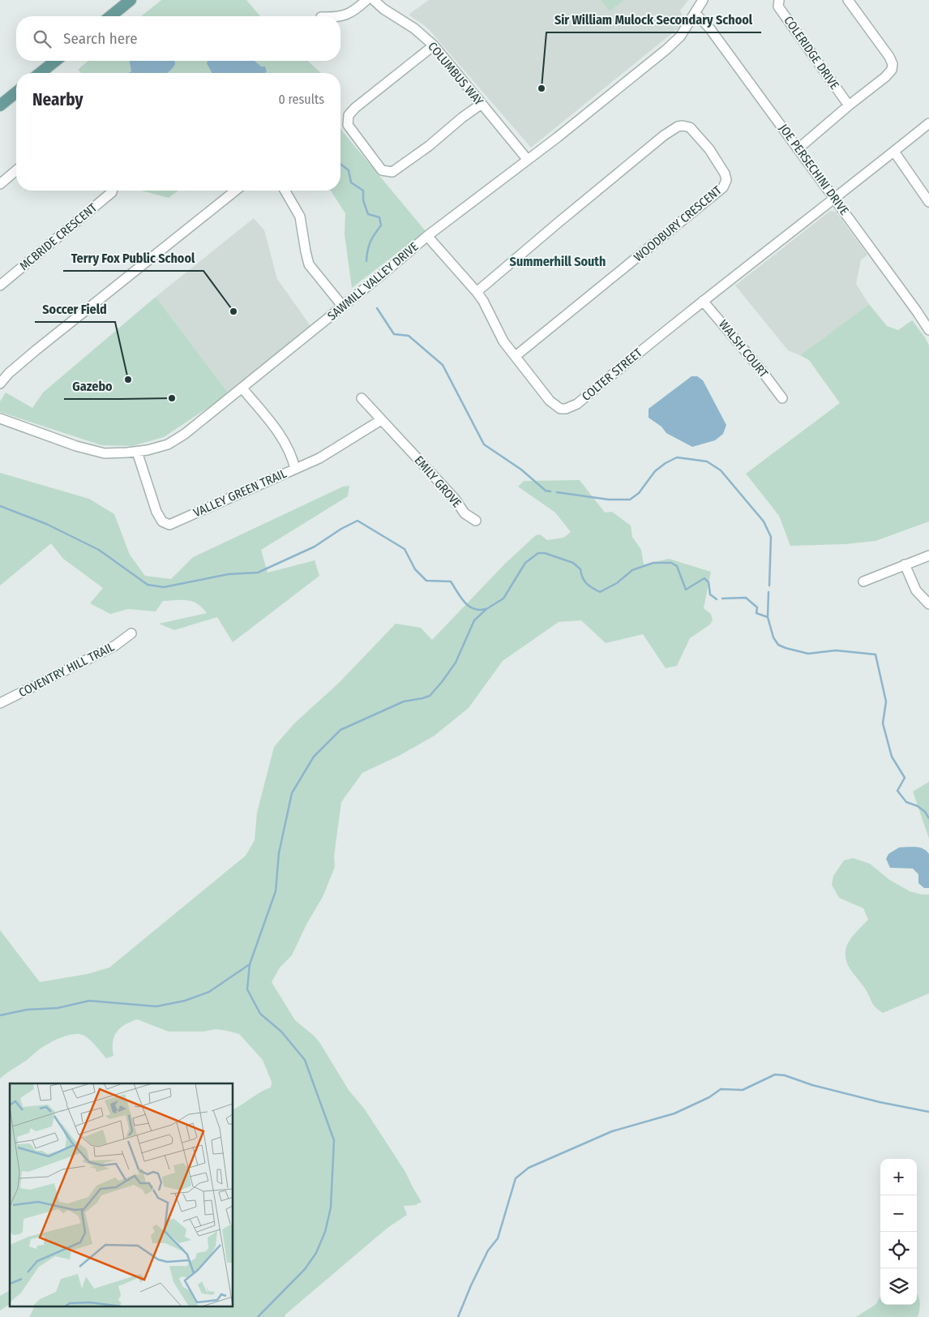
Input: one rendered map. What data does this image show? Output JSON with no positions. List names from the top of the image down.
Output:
{
  "streets": {
    "street": [
      "COLERIDGE DRIVE",
      "COLUMBUS WAY",
      "JOE PERSECHINI DRIVE",
      "WOODBURY CRESCENT",
      "MCBRIDE CRESCENT",
      "SAWMILL VALLEY DRIVE",
      "WALSH COURT",
      "COLTER STREET",
      "EMILY GROVE",
      "VALLEY GREEN TRAIL",
      "COVENTRY HILL TRAIL"
    ]
  },
  "crossings": [
    ["COLUMBUS WAY", "SAWMILL VALLEY DRIVE"],
    ["JOE PERSECHINI DRIVE", "SAWMILL VALLEY DRIVE"],
    ["JOE PERSECHINI DRIVE", "COLTER STREET"],
    ["WOODBURY CRESCENT", "COLTER STREET"],
    ["SAWMILL VALLEY DRIVE", "COLTER STREET"],
    ["SAWMILL VALLEY DRIVE", "VALLEY GREEN TRAIL"],
    ["WALSH COURT", "COLTER STREET"],
    ["EMILY GROVE", "VALLEY GREEN TRAIL"]
  ],
  "districts": ["Summerhill South"],
  "places": [
    "Sir William Mulock Secondary School",
    "Terry Fox Public School",
    "Soccer Field",
    "Gazebo"
  ],
  "page": {
    "search": "Search here",
    "heading": ["Nearby", "0 results"],
    "map_buttons": ["+", "−"]
  }
}
